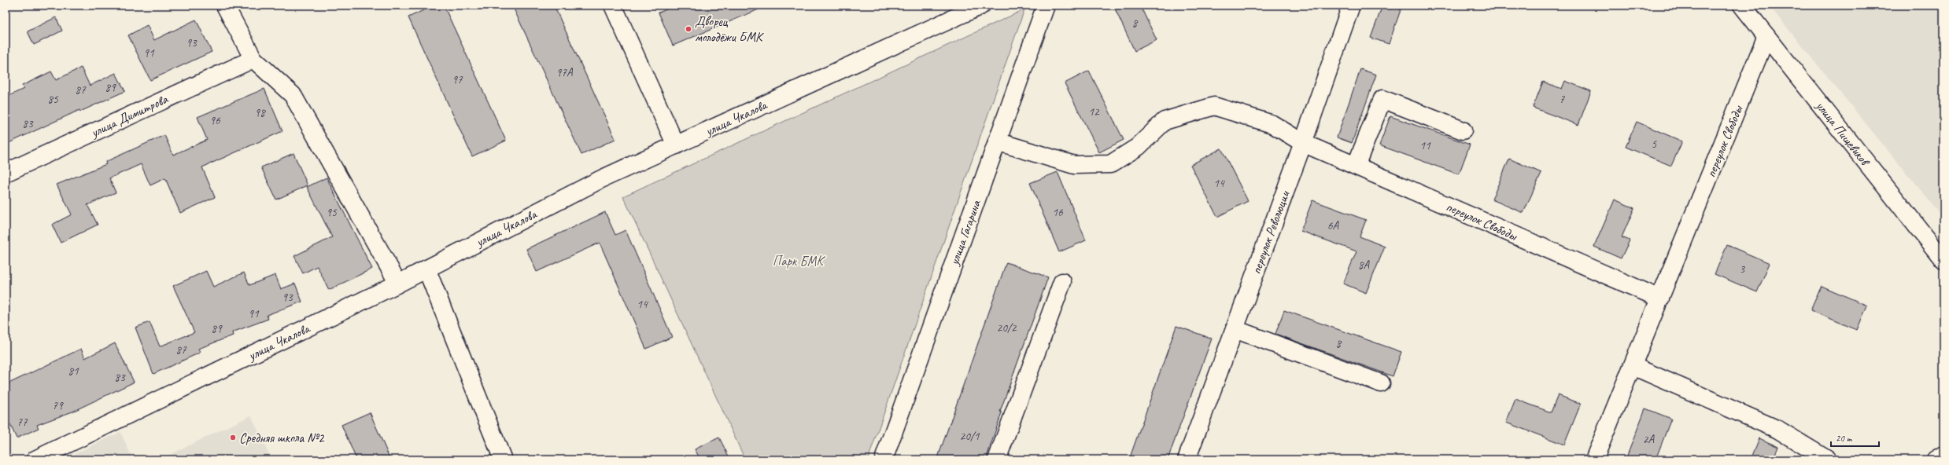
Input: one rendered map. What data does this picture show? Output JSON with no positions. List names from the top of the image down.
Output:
{
  "streets": {
    "street": [
      "улица Димитрова",
      "улица Чкалова",
      "улица Пищевиков",
      "переулок Свободы",
      "улица Гагарина",
      "переулок Революции"
    ]
  },
  "crossings": [
    ["улица Пищевиков", "переулок Свободы"],
    ["переулок Свободы", "улица Гагарина"],
    ["переулок Свободы", "переулок Революции"]
  ],
  "parks": ["Парк БМК"],
  "places": ["Дворец молодёжи БМК", "Средняя школа №2"],
  "house_numbers": [
    "8",
    "93",
    "91",
    "97А",
    "97",
    "89",
    "87",
    "85",
    "7",
    "12",
    "98",
    "96",
    "83",
    "5",
    "11",
    "14",
    "95",
    "16",
    "6А",
    "8А",
    "3",
    "93",
    "14",
    "91",
    "20/2",
    "89",
    "8",
    "87",
    "81",
    "83",
    "79",
    "77",
    "20/1",
    "2А"
  ],
  "scale_bar": "20 m"
}
